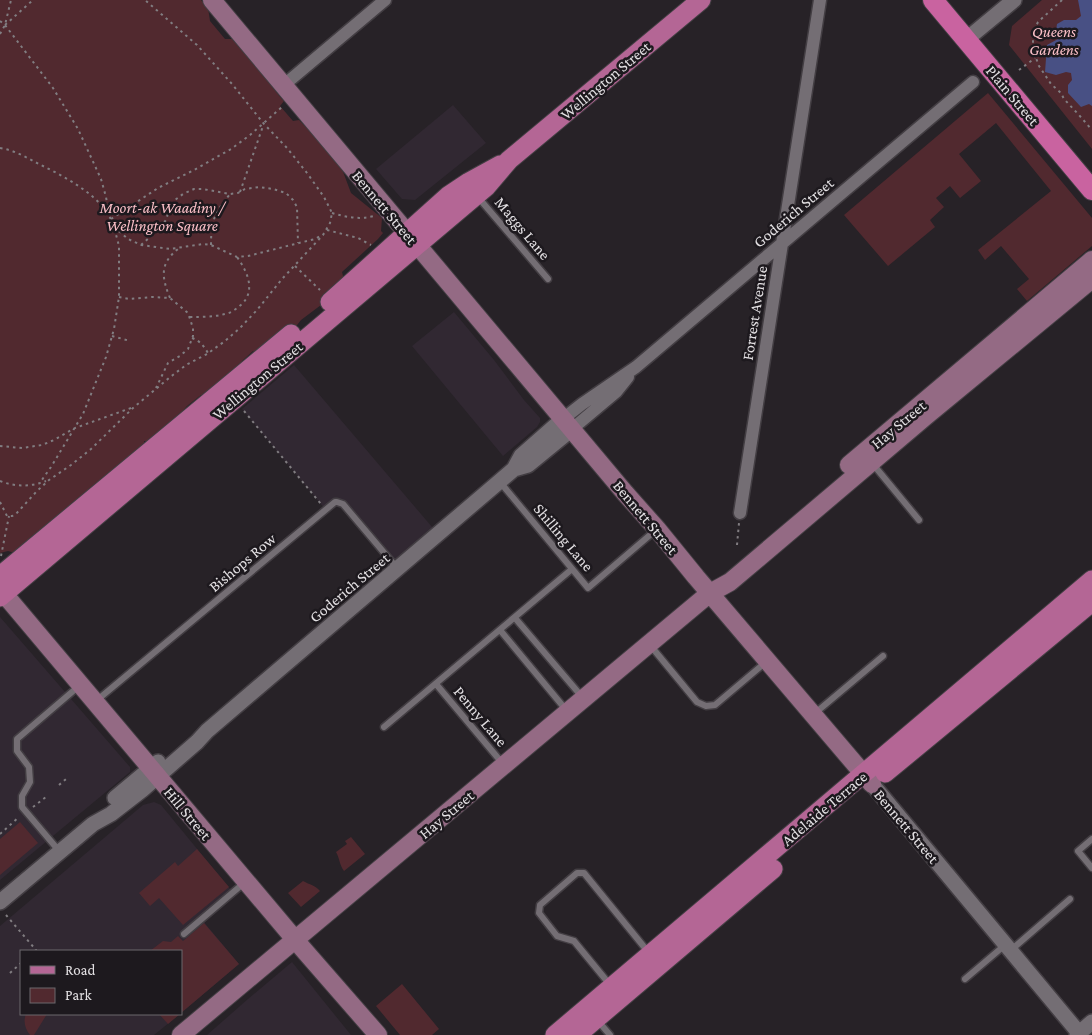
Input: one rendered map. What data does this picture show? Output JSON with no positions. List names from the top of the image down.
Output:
{
  "streets": {
    "highway": ["Plain Street"],
    "main road": [
      "Wellington Street",
      "Bennett Street",
      "Hay Street",
      "Adelaide Terrace",
      "Hill Street"
    ],
    "street": ["Goderich Street", "Forrest Avenue"],
    "lane": [
      "Maggs Lane",
      "Shilling Lane",
      "Bishops Row",
      "Penny Lane"
    ]
  },
  "crossings": [
    ["Wellington Street", "Bennett Street"],
    ["Wellington Street", "Maggs Lane"],
    ["Wellington Street", "Hill Street"],
    ["Bennett Street", "Goderich Street"],
    ["Bennett Street", "Hay Street"],
    ["Bennett Street", "Shilling Lane"],
    ["Bennett Street", "Adelaide Terrace"],
    ["Goderich Street", "Forrest Avenue"],
    ["Goderich Street", "Shilling Lane"],
    ["Goderich Street", "Hill Street"],
    ["Hay Street", "Penny Lane"],
    ["Hay Street", "Hill Street"],
    ["Bishops Row", "Hill Street"]
  ],
  "parks": ["Queens Gardens", "Moort-ak Waadiny / Wellington Square"],
  "legend": ["Road", "Park"]
}
